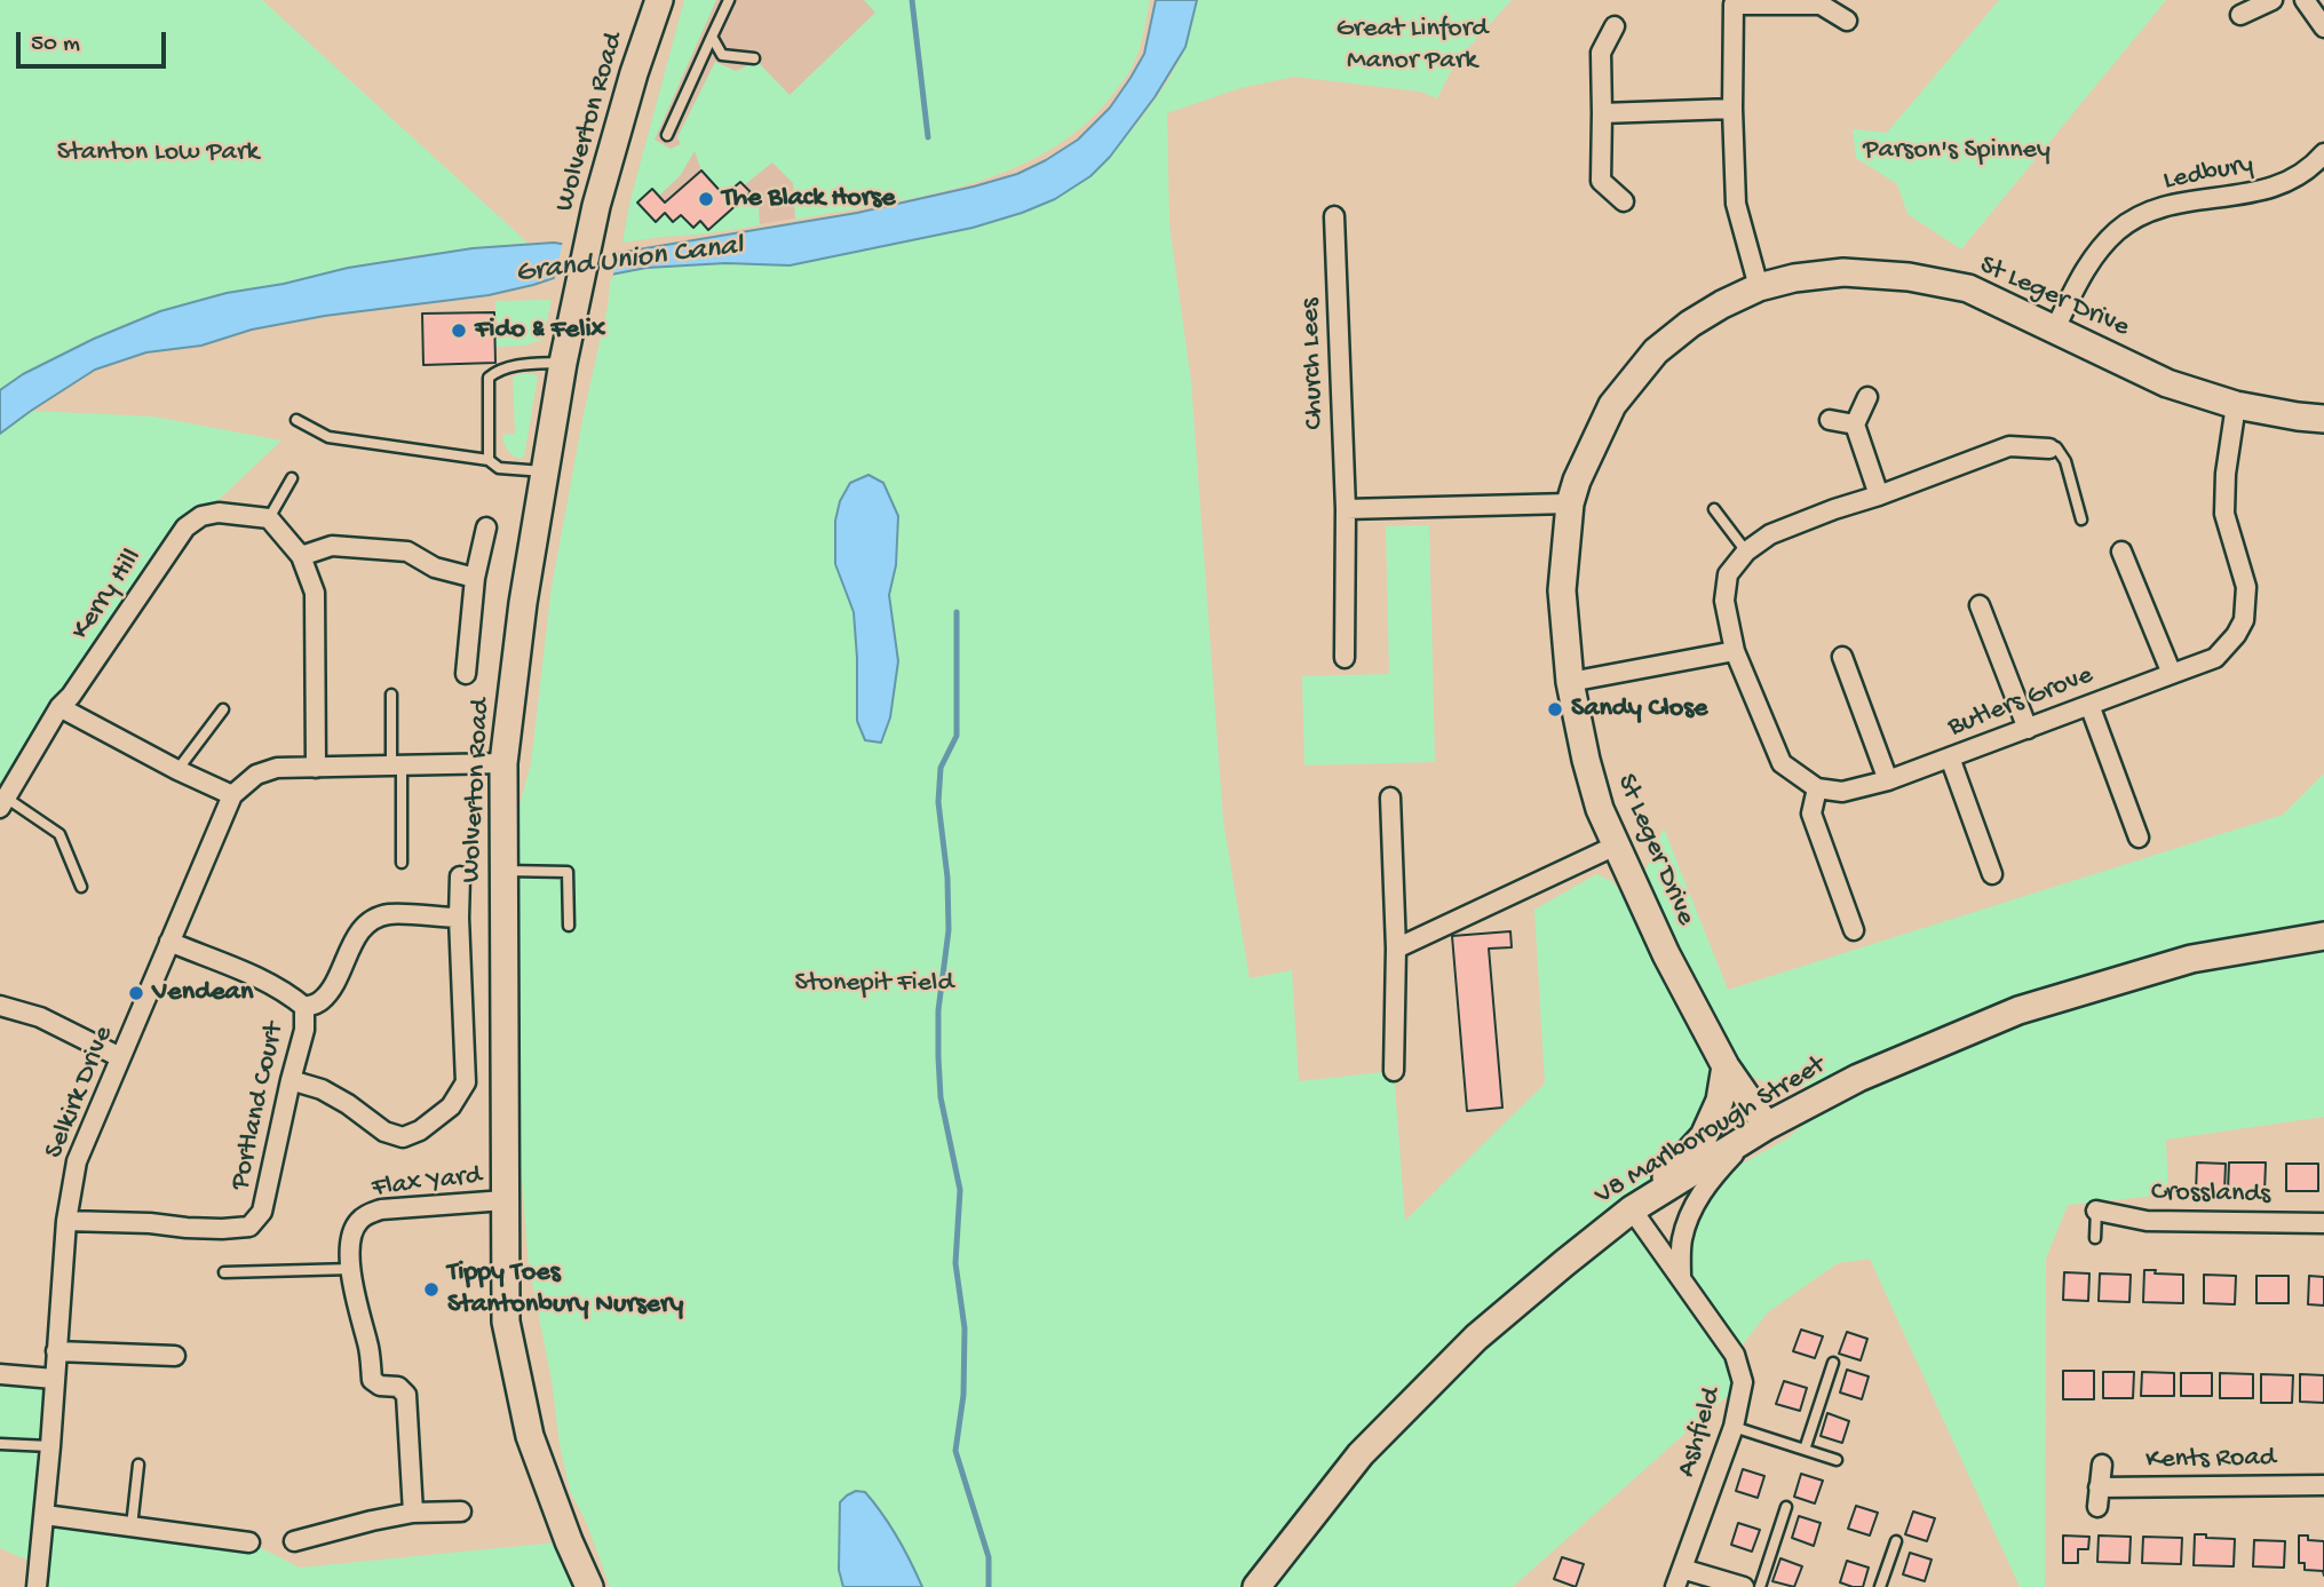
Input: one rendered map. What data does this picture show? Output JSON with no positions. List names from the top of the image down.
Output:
{
  "streets": {
    "street": [
      "Wolverton Road",
      "Ledbury",
      "St Leger Drive",
      "Church Lees",
      "Kerry Hill",
      "Butlers Grove",
      "Selkirk Drive",
      "Portland Court",
      "V8 Marlborough Street",
      "Flax Yard",
      "Crosslands",
      "Ashfield",
      "Kents Road"
    ]
  },
  "crossings": [
    ["Wolverton Road", "Flax Yard"],
    ["Ledbury", "St Leger Drive"],
    ["St Leger Drive", "Butlers Grove"],
    ["St Leger Drive", "V8 Marlborough Street"],
    ["Selkirk Drive", "Portland Court"],
    ["V8 Marlborough Street", "Ashfield"]
  ],
  "water": ["Grand Union Canal"],
  "parks": [
    "Great Linford Manor Park",
    "Parson's Spinney",
    "Stanton Low Park",
    "Stonepit Field"
  ],
  "places": [
    "The Black Horse",
    "Fido & Felix",
    "Sandy Close",
    "Vendean",
    "Tippy Toes Stantonbury Nursery"
  ],
  "scale_bar": "50 m"
}
